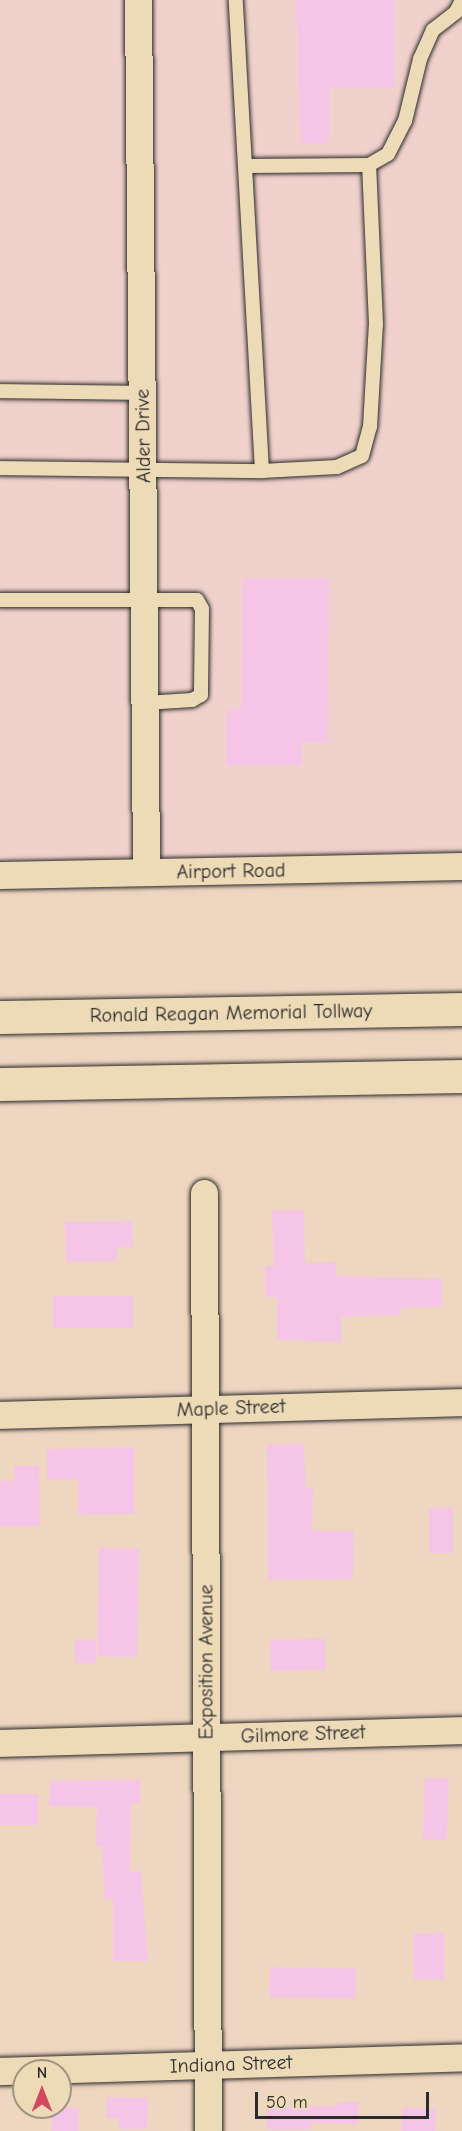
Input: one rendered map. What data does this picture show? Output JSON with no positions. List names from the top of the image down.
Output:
{
  "streets": {
    "highway": ["Ronald Reagan Memorial Tollway"],
    "street": [
      "Alder Drive",
      "Airport Road",
      "Maple Street",
      "Exposition Avenue",
      "Gilmore Street",
      "Indiana Street"
    ]
  },
  "crossings": [
    ["Alder Drive", "Airport Road"],
    ["Maple Street", "Exposition Avenue"],
    ["Exposition Avenue", "Gilmore Street"],
    ["Exposition Avenue", "Indiana Street"]
  ],
  "scale_bar": "50 m",
  "north": "top"
}
